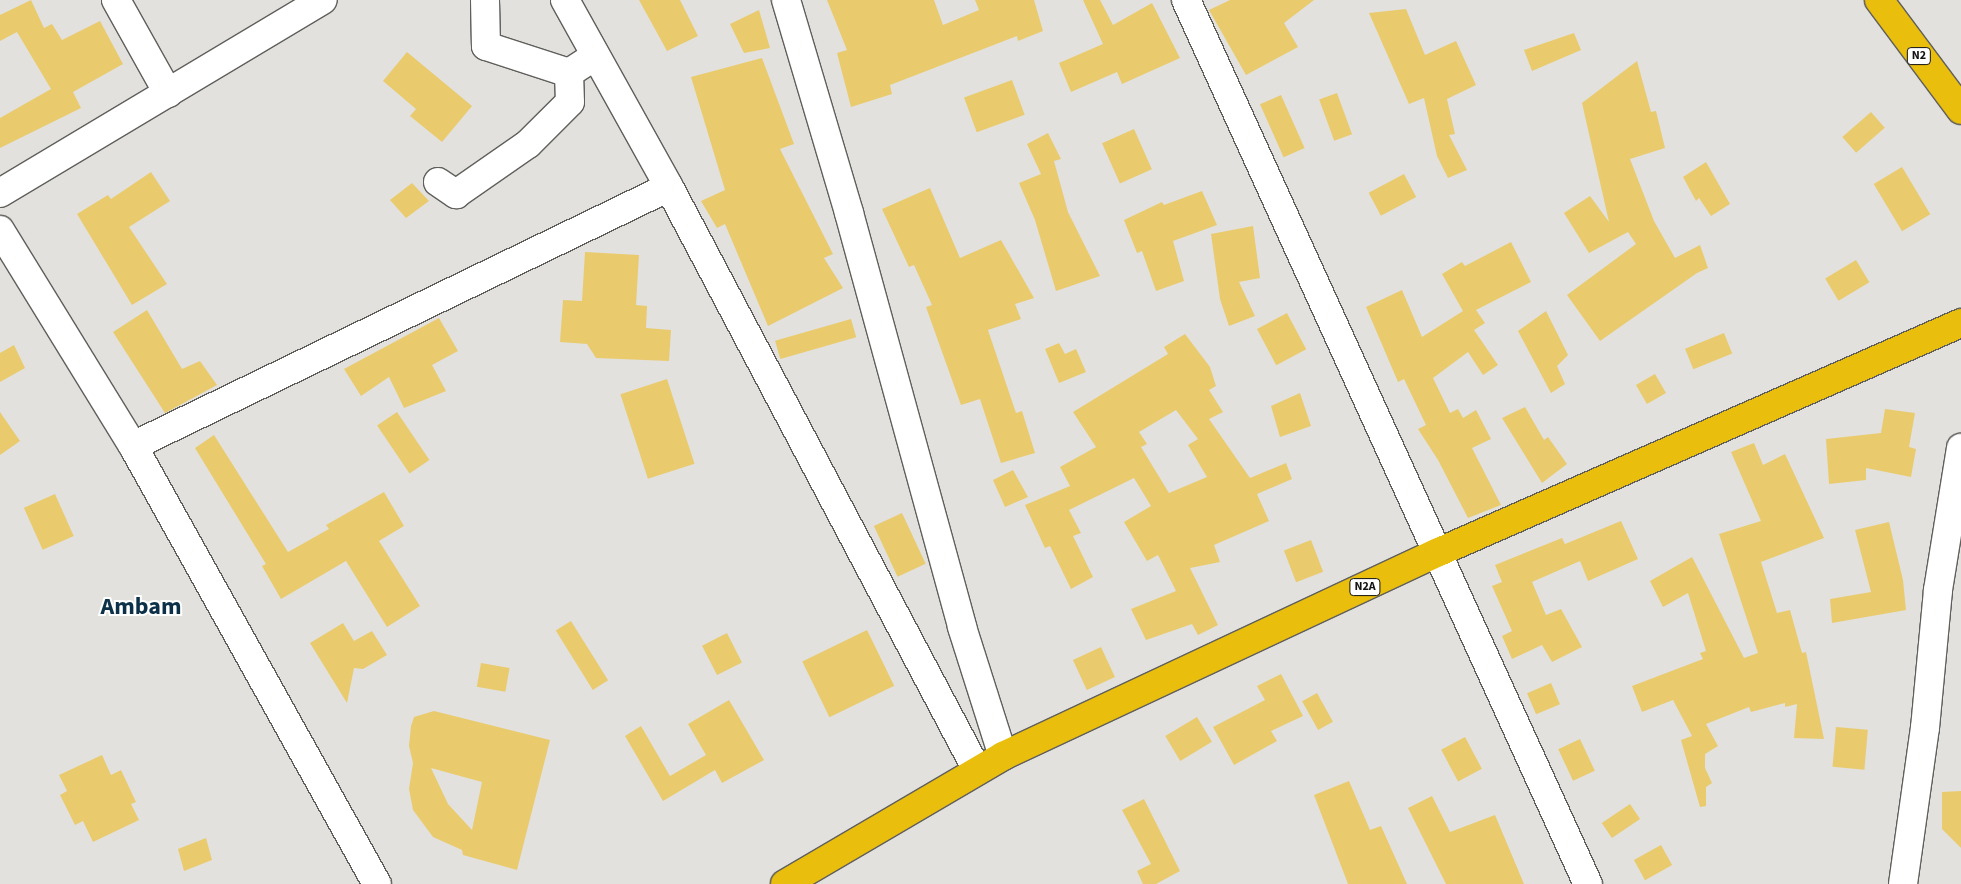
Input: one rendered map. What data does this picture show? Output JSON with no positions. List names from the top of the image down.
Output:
{
  "streets": {
    "highway": ["N2", "N2A"]
  },
  "districts": ["Ambam"]
}
